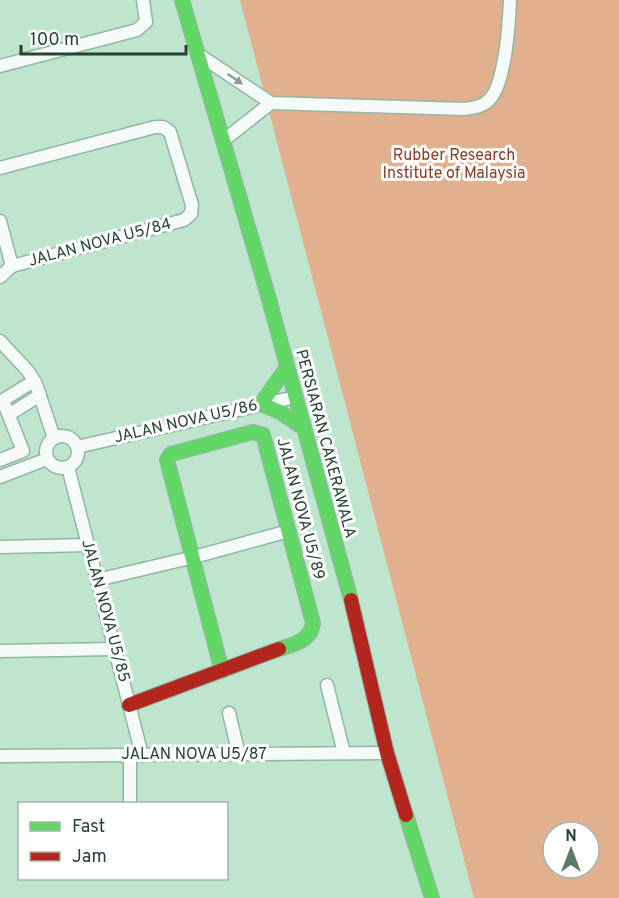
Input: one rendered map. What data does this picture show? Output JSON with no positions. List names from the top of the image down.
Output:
{
  "streets": {
    "street": [
      "JALAN NOVA U5/84",
      "JALAN NOVA U5/86",
      "PERSIARAN CAKERAWALA",
      "JALAN NOVA U5/89",
      "JALAN NOVA U5/85",
      "JALAN NOVA U5/87"
    ]
  },
  "crossings": [
    ["JALAN NOVA U5/86", "PERSIARAN CAKERAWALA"],
    ["JALAN NOVA U5/86", "JALAN NOVA U5/85"],
    ["PERSIARAN CAKERAWALA", "JALAN NOVA U5/87"],
    ["JALAN NOVA U5/89", "JALAN NOVA U5/85"],
    ["JALAN NOVA U5/85", "JALAN NOVA U5/87"]
  ],
  "parks": ["Rubber Research Institute of Malaysia"],
  "legend": ["Fast", "Jam"],
  "scale_bar": "100 m",
  "north": "top"
}
